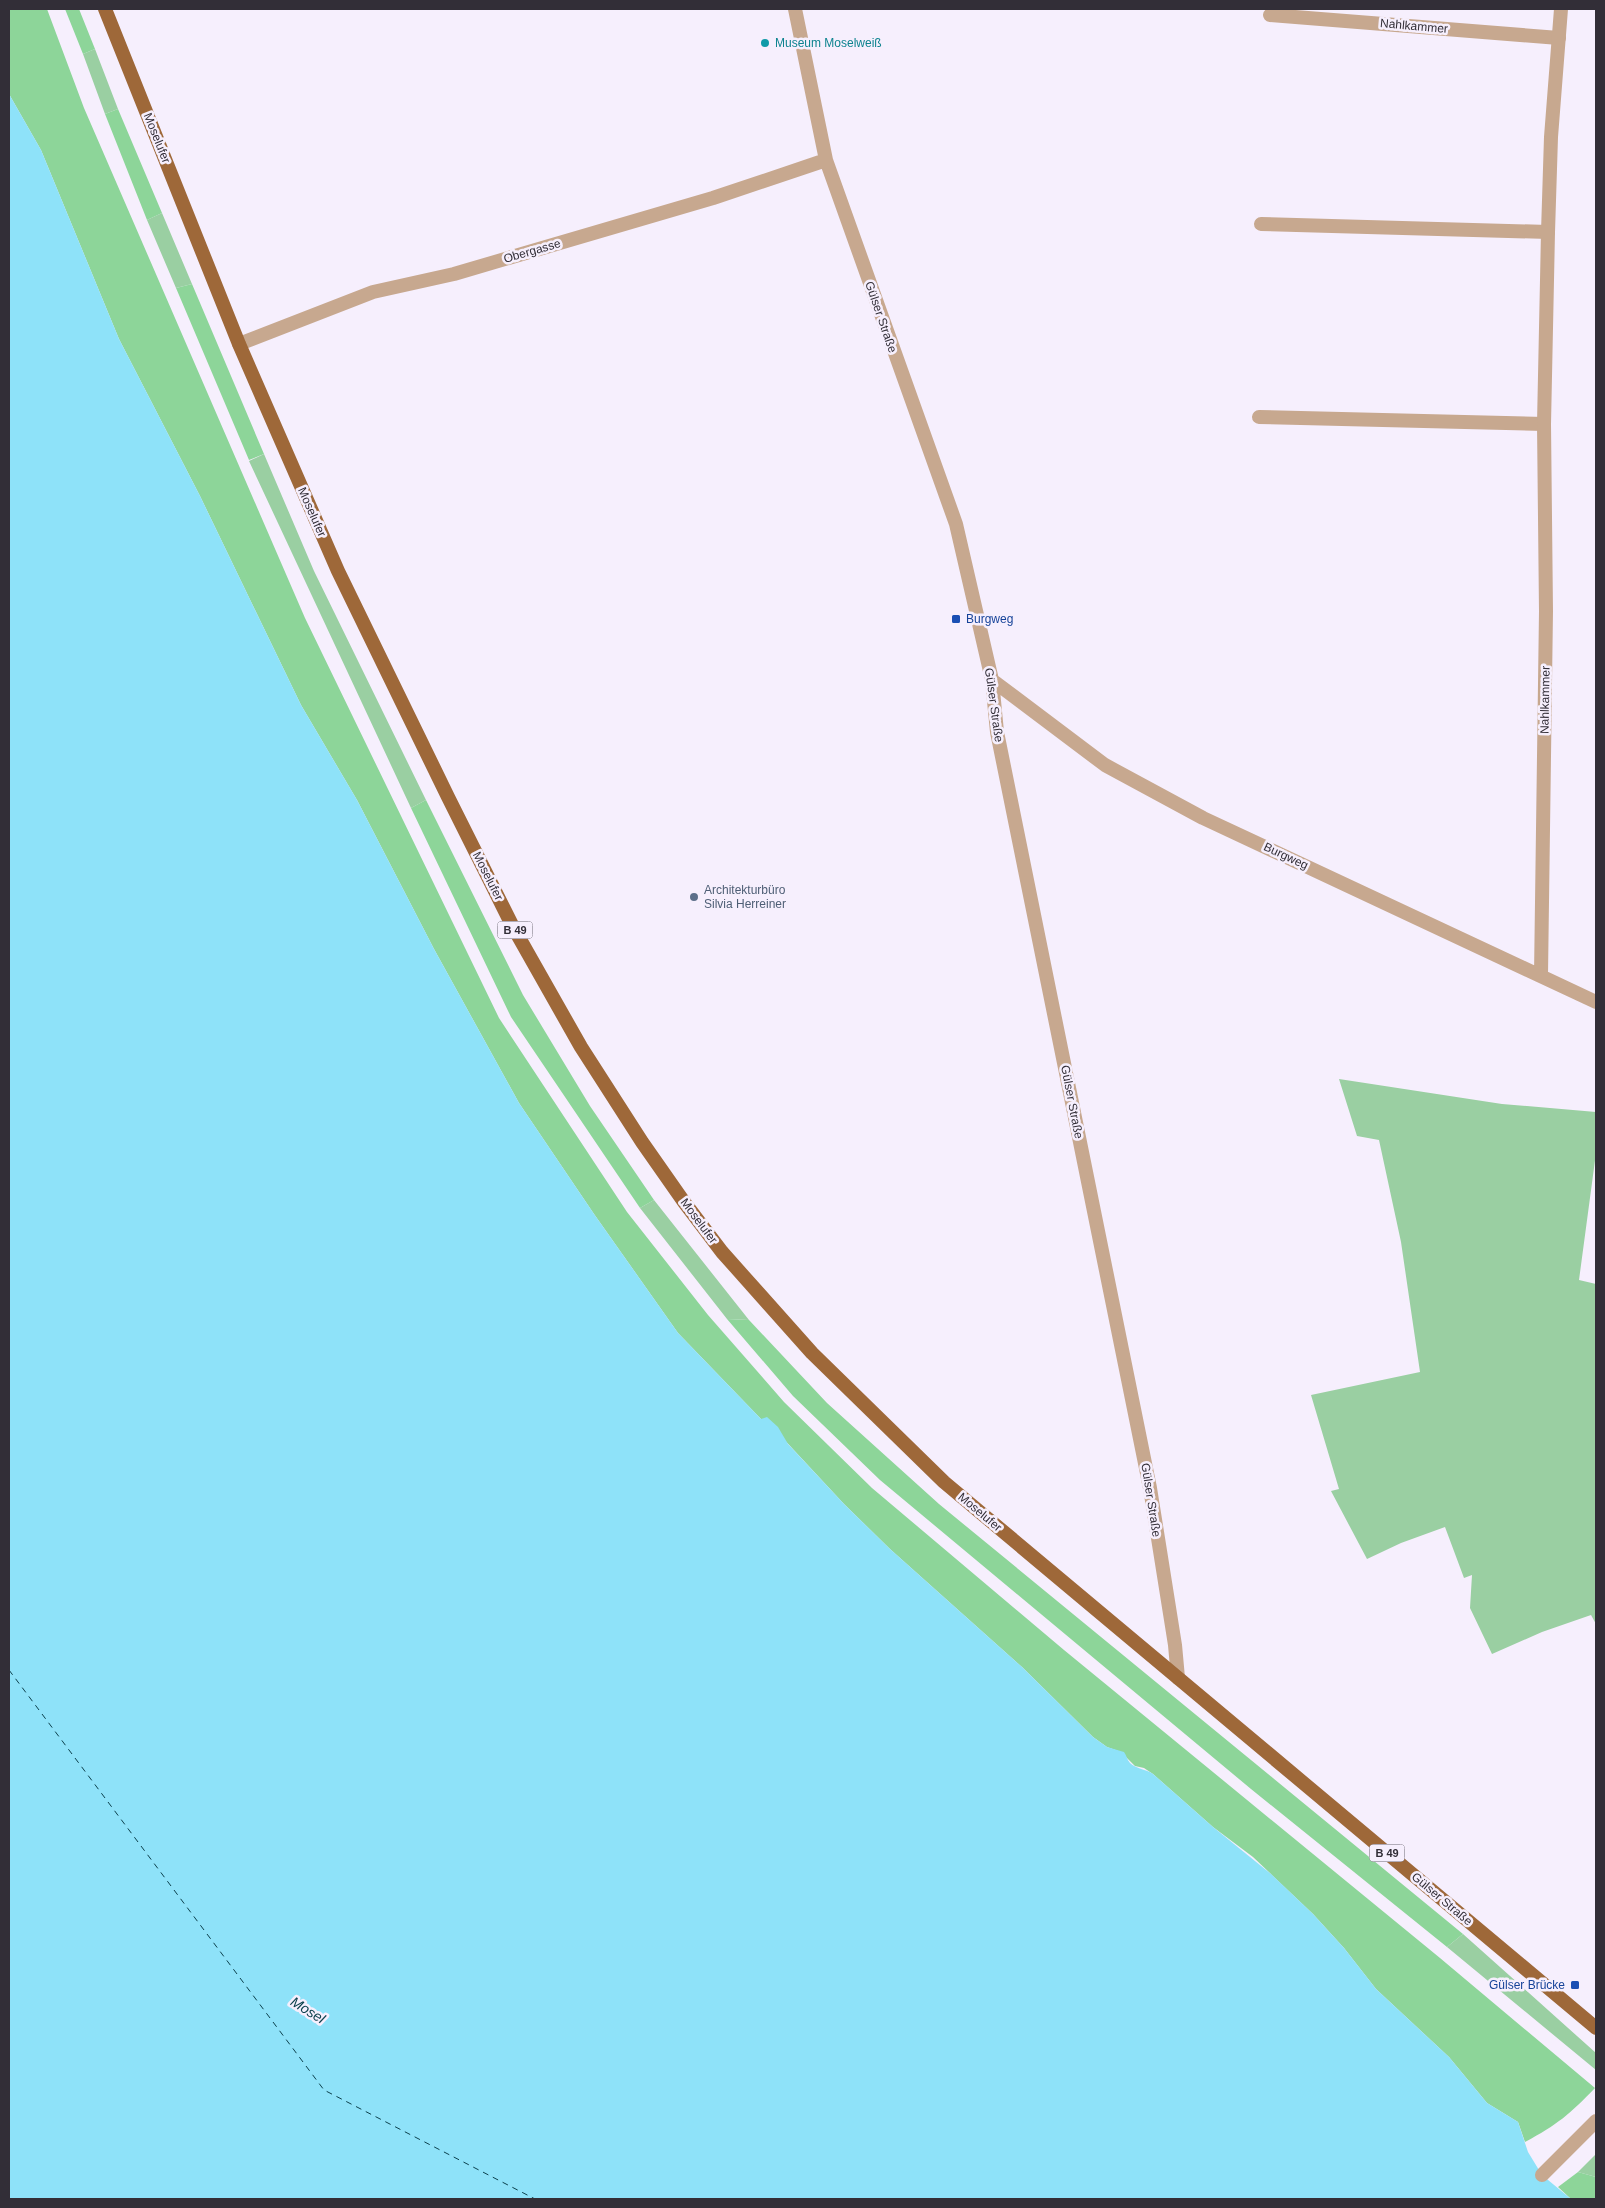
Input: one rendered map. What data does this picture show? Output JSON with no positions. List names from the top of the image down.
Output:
{
  "streets": {
    "main road": ["Moselufer", "Gülser Straße", "B 49"],
    "street": ["Nahlkammer", "Obergasse", "Burgweg"]
  },
  "crossings": [
    ["Nahlkammer", "Burgweg"],
    ["Moselufer", "Obergasse"],
    ["Moselufer", "Gülser Straße"],
    ["Obergasse", "Gülser Straße"],
    ["Gülser Straße", "Burgweg"]
  ],
  "water": ["Mosel"],
  "places": {
    "other": ["Museum Moselweiß", "Architekturbüro Silvia Herreiner"],
    "transit": ["Burgweg", "Gülser Brücke"]
  }
}
